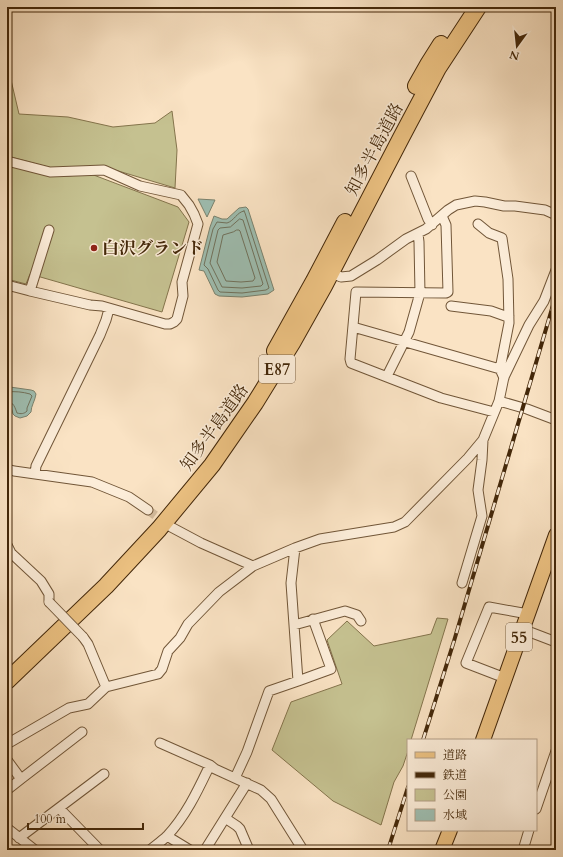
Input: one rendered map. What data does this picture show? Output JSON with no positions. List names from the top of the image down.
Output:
{
  "streets": {
    "highway": ["知多半島道路", "E87"],
    "main road": ["55"]
  },
  "places": ["白沢グランド"],
  "legend": [
    "道路",
    "鉄道",
    "公園",
    "水域"
  ],
  "scale_bar": "100 m",
  "north": "bottom"
}
